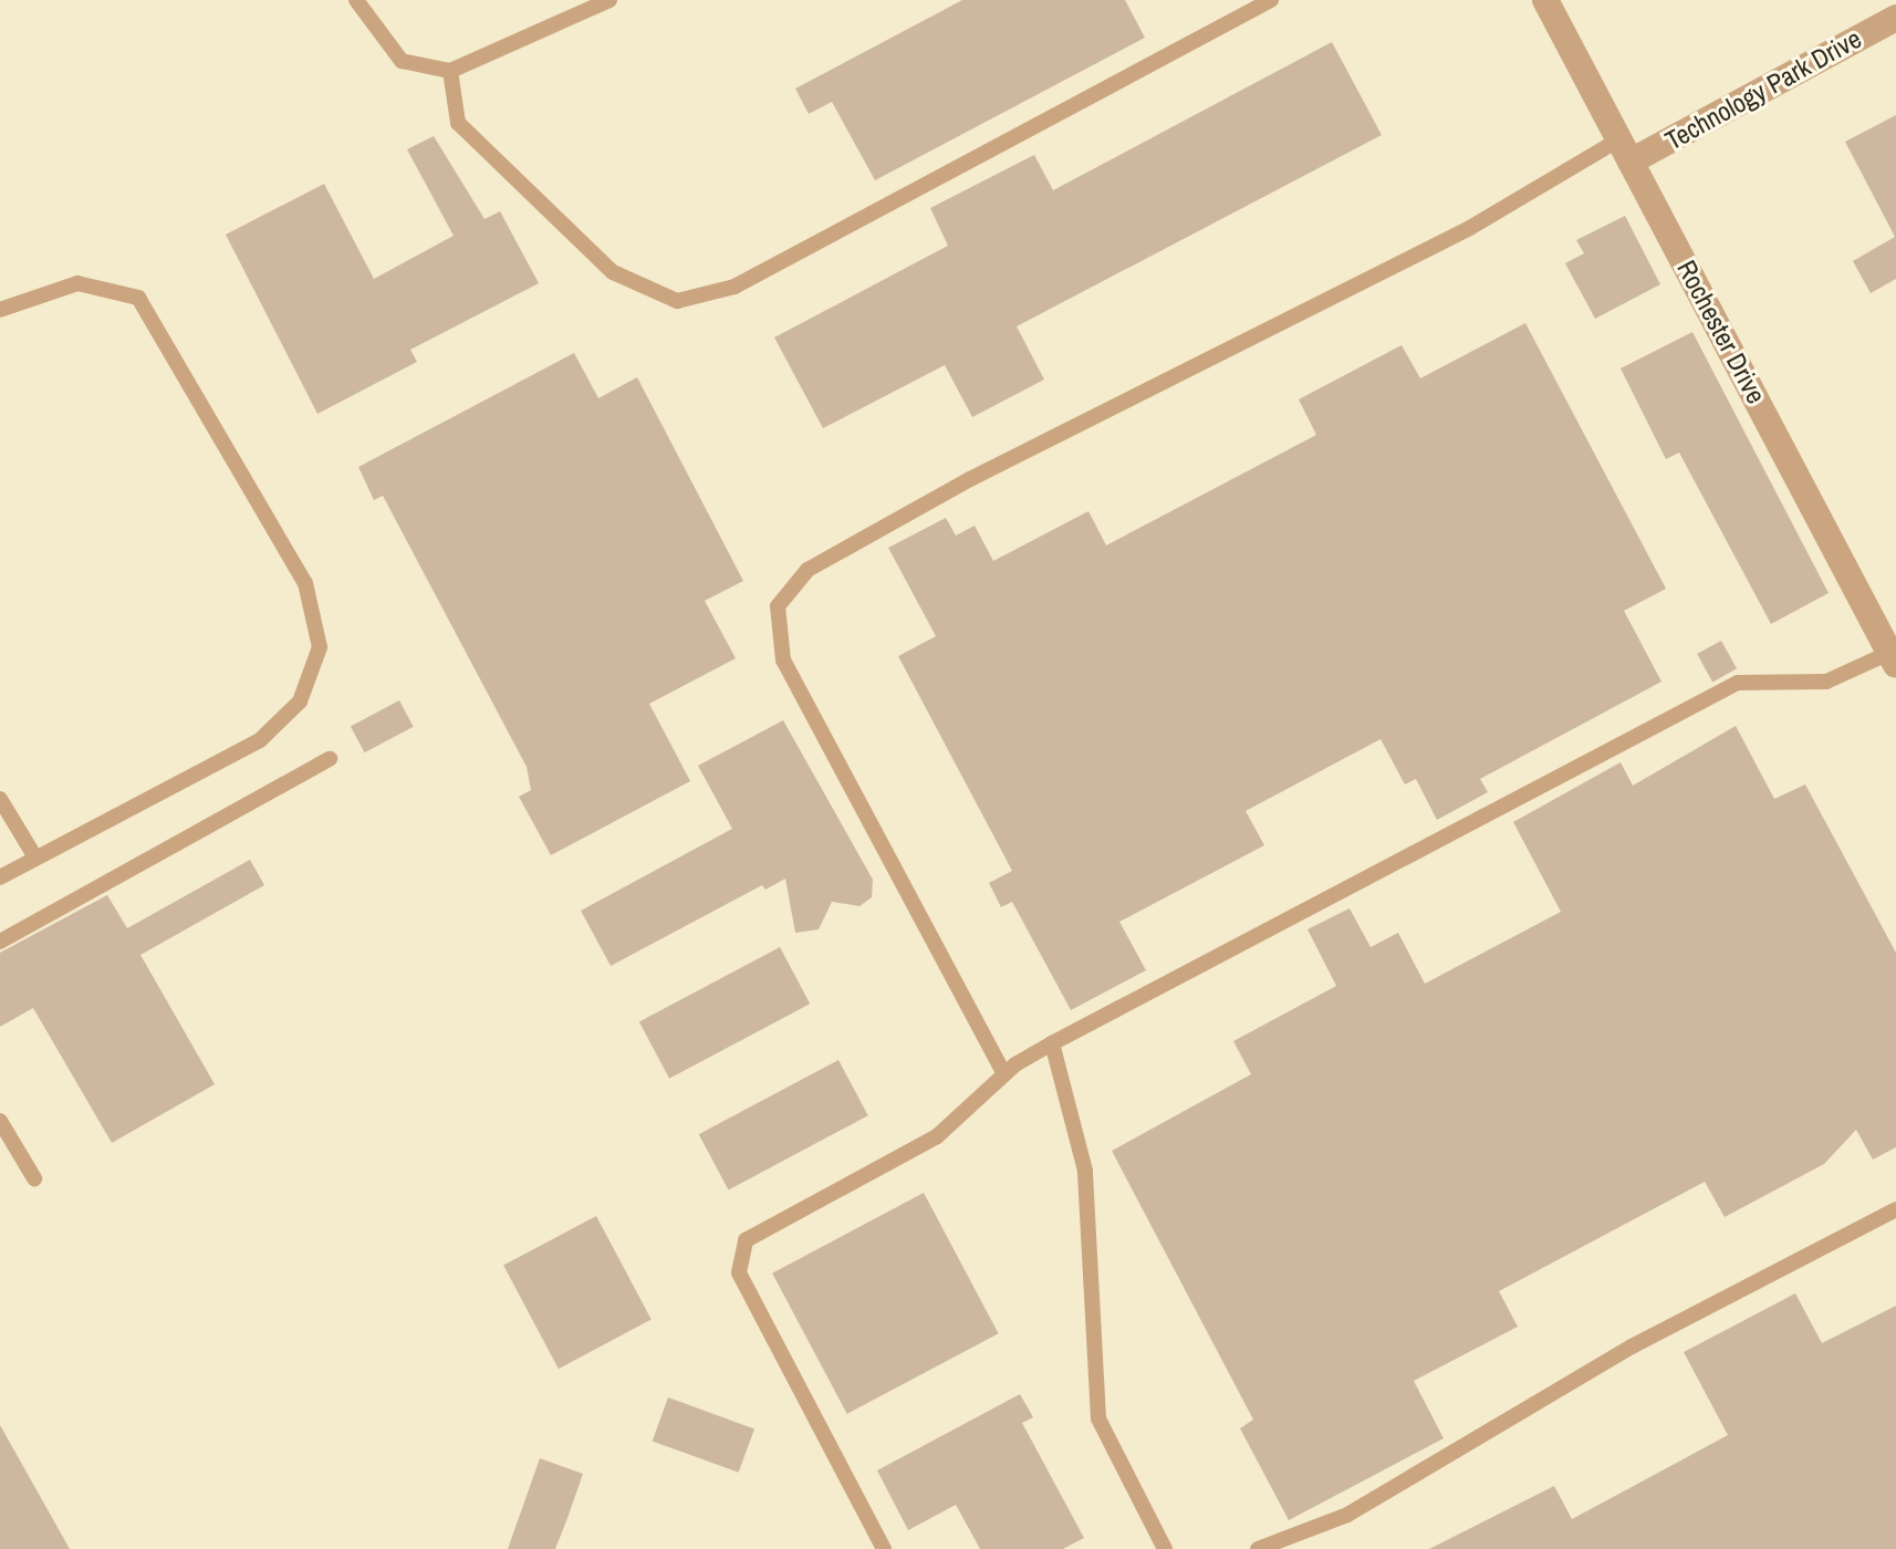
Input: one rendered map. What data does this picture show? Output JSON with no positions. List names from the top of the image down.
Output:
{
  "streets": {
    "street": ["Technology Park Drive", "Rochester Drive"]
  },
  "crossings": [
    ["Technology Park Drive", "Rochester Drive"]
  ]
}
